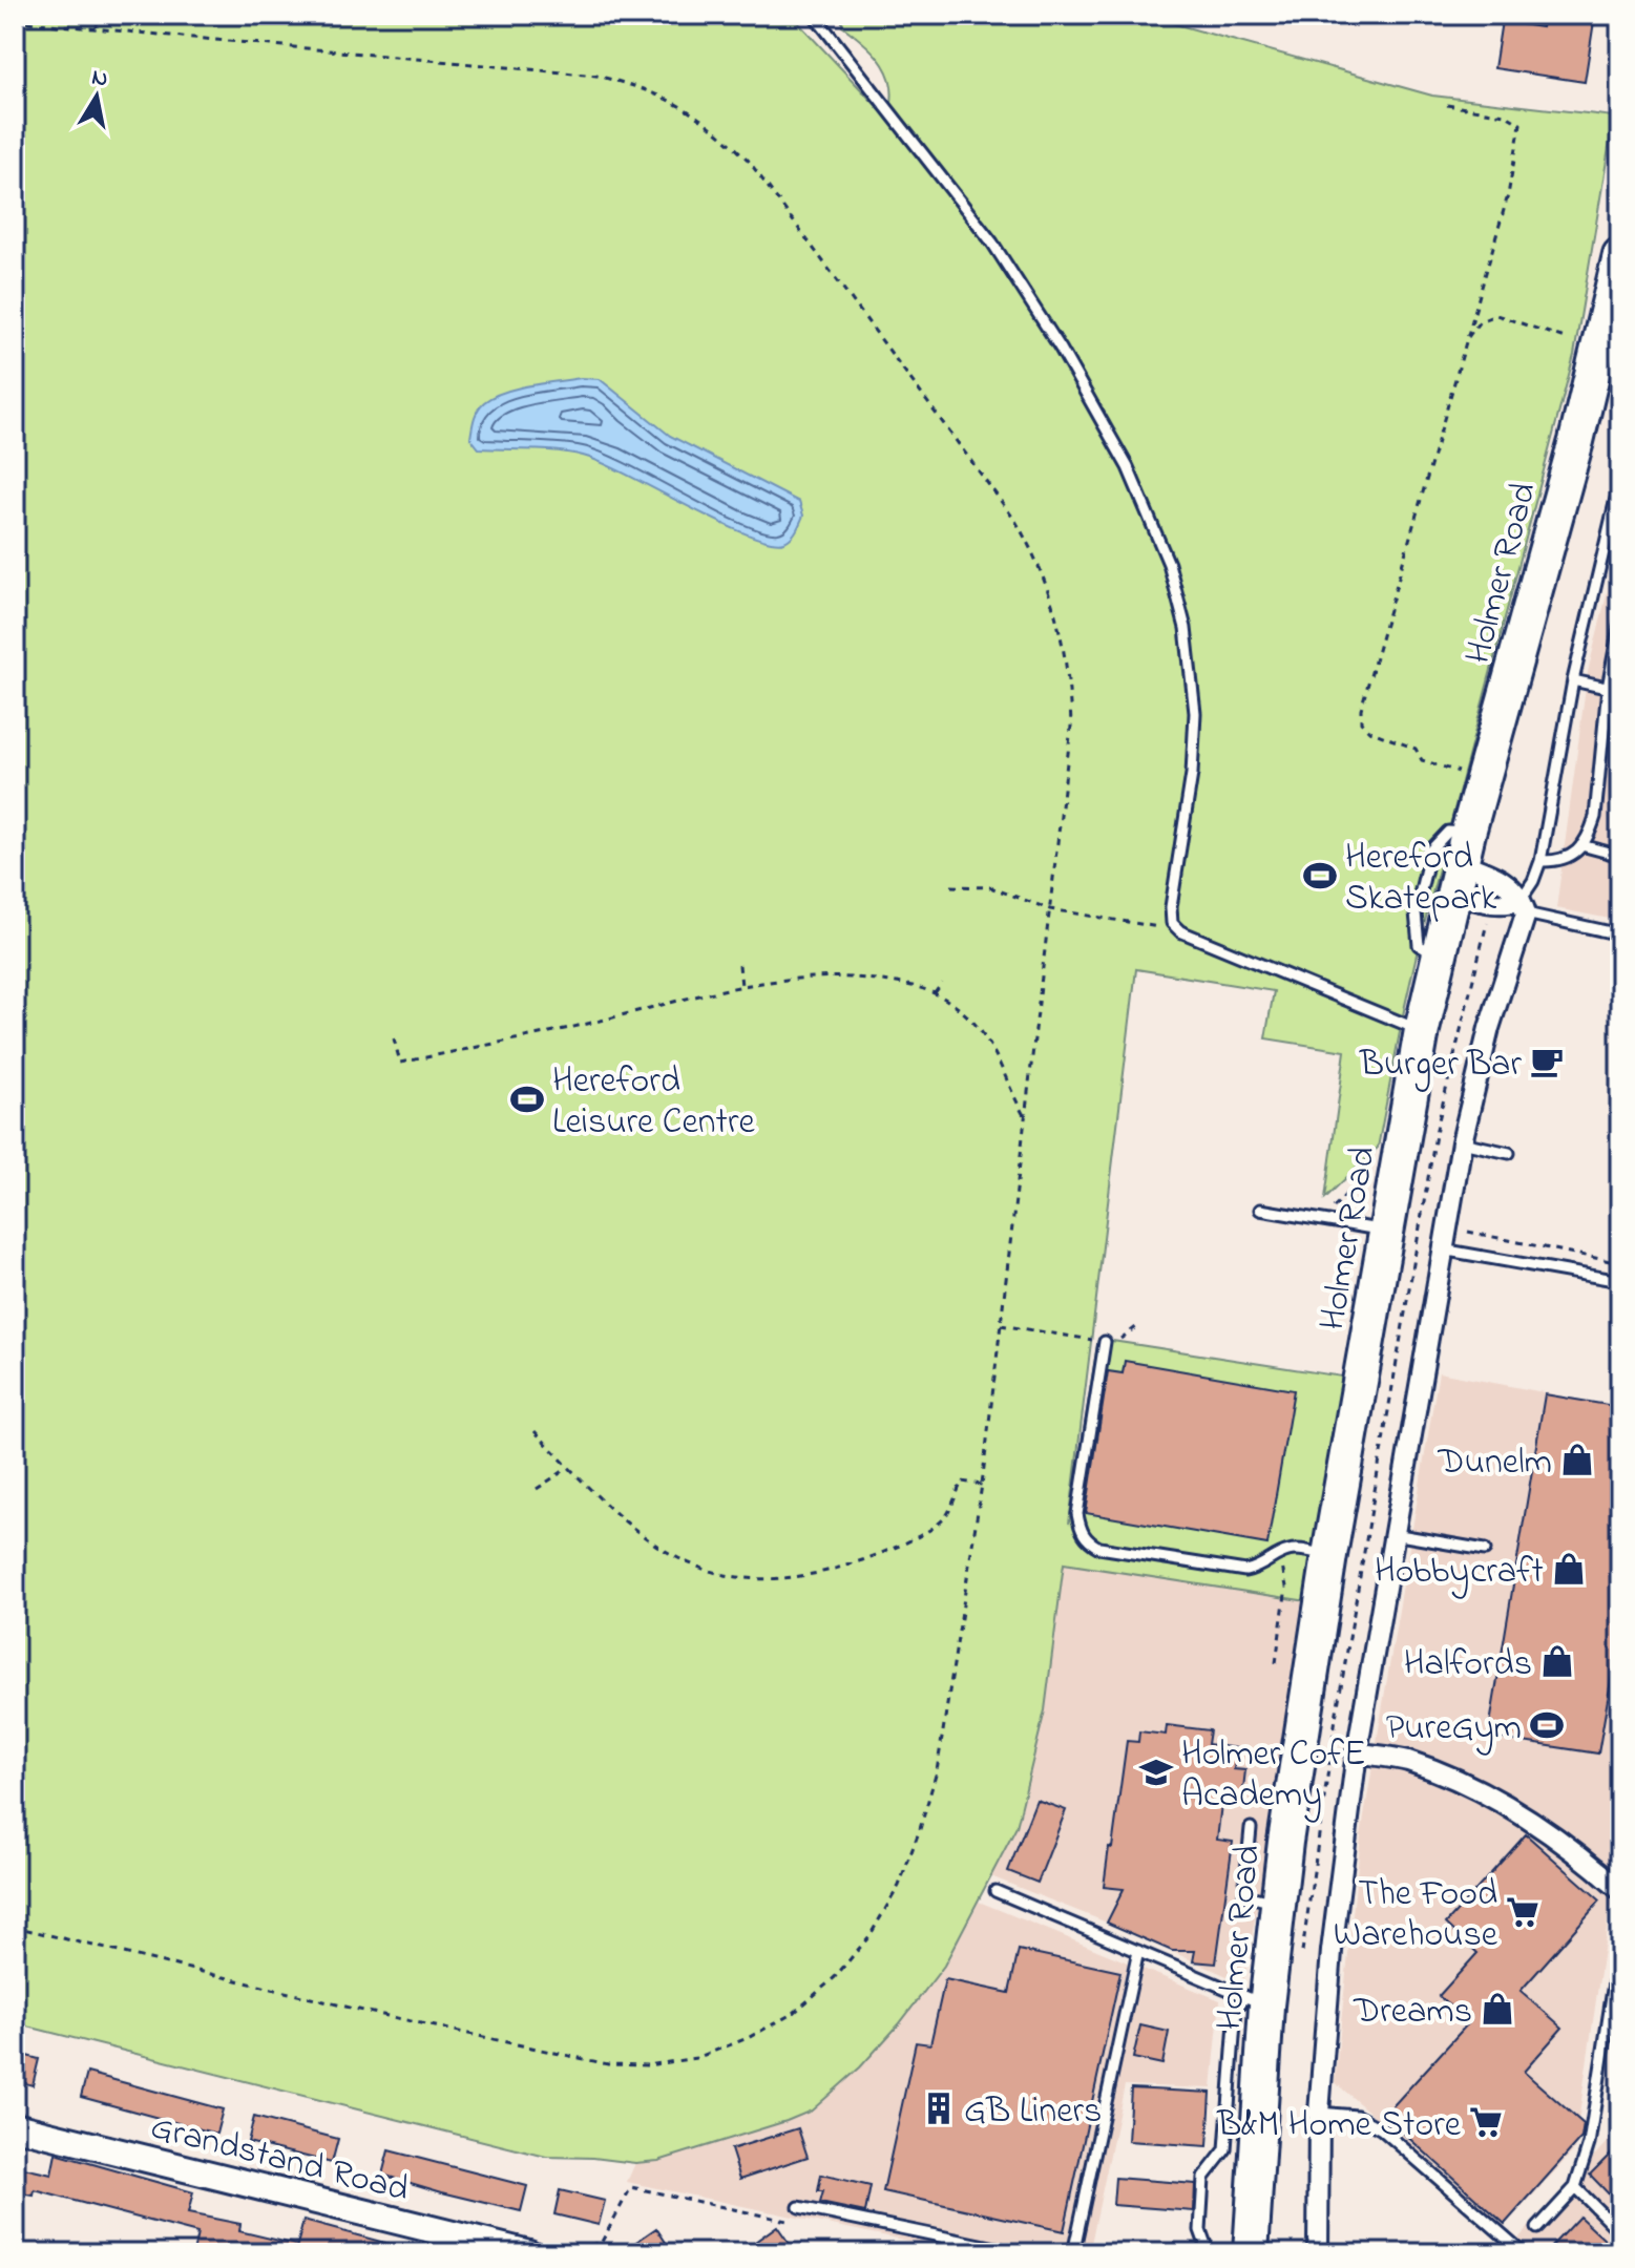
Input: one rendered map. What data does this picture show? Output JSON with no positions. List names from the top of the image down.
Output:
{
  "streets": {
    "highway": ["Holmer Road"],
    "street": ["Grandstand Road"]
  },
  "places": {
    "sports": ["Hereford Skatepark", "Hereford Leisure Centre", "PureGym"],
    "cafe": ["Burger Bar"],
    "shop": [
      "Dunelm",
      "Hobbycraft",
      "Halfords",
      "Dreams"
    ],
    "school or university": ["Holmer CofE Academy"],
    "supermarket": ["The Food Warehouse", "B&M Home Store"],
    "building": ["GB Liners"]
  },
  "north": "top"
}
